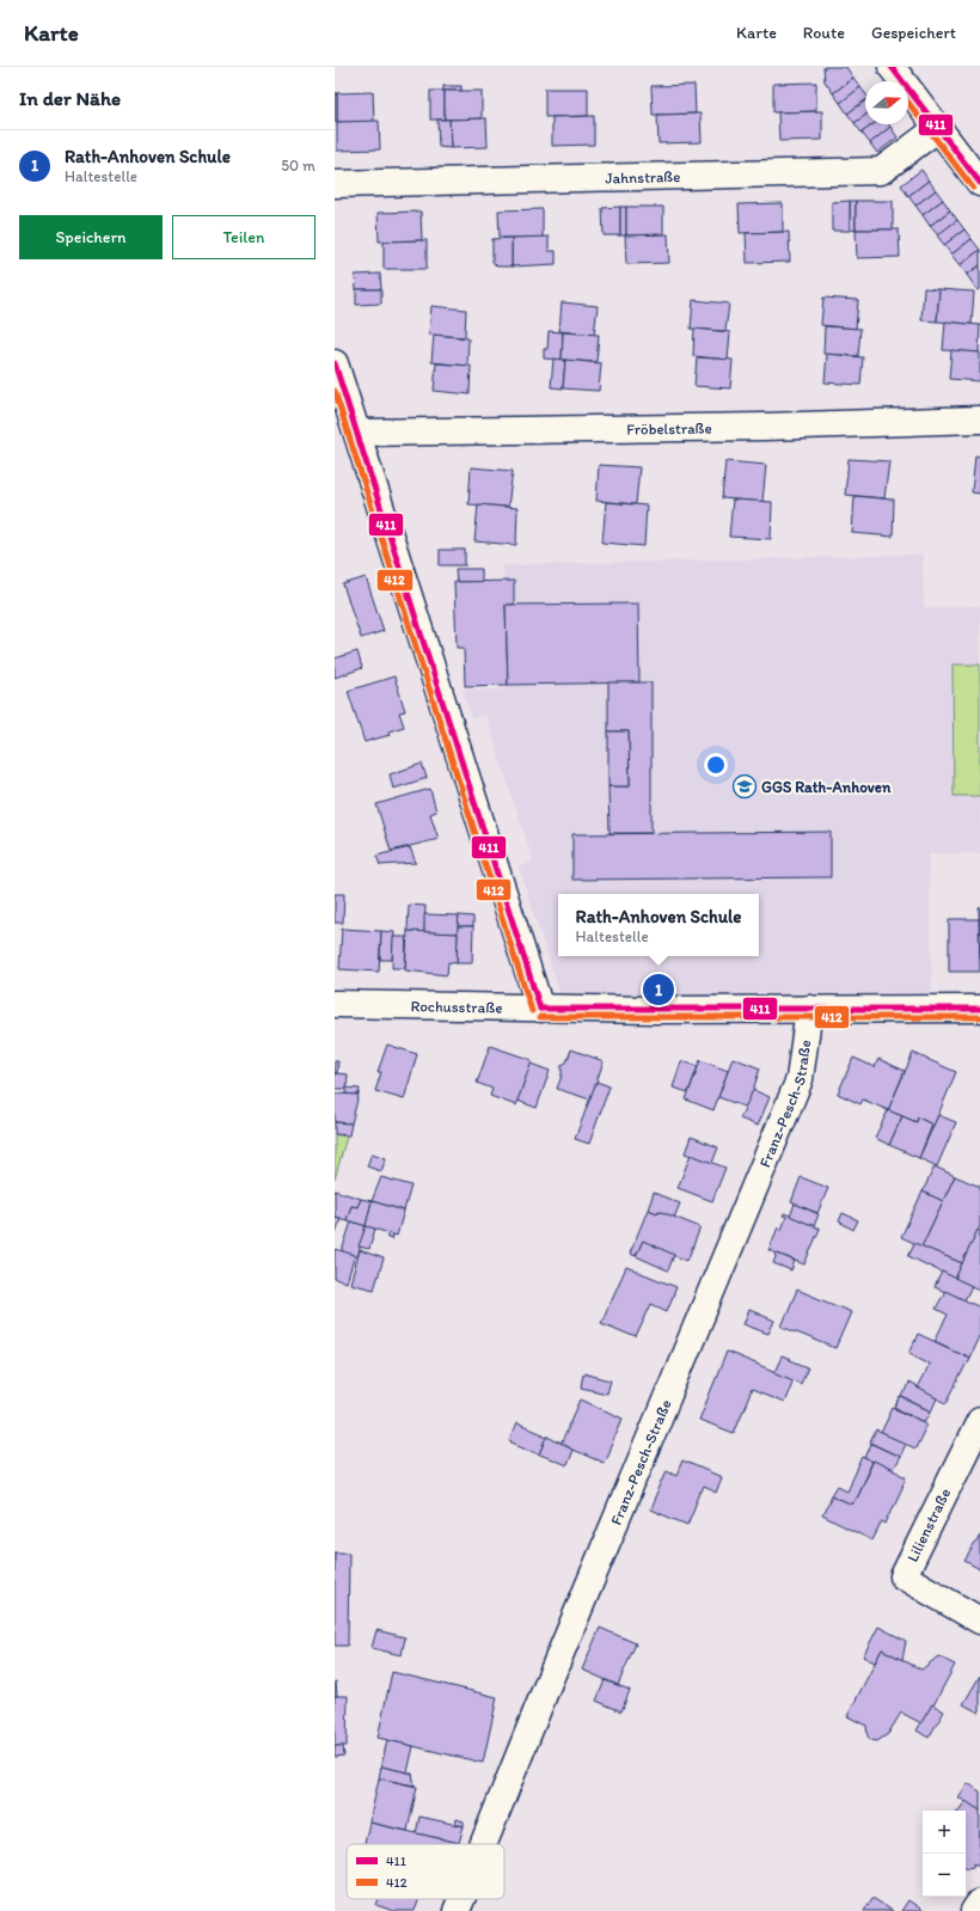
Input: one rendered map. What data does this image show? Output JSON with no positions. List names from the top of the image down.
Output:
{
  "streets": {
    "street": [
      "Jahnstraße",
      "Fröbelstraße",
      "Rochusstraße",
      "Franz-Pesch-Straße",
      "Lilienstraße"
    ]
  },
  "crossings": [
    ["Rochusstraße", "Franz-Pesch-Straße"]
  ],
  "places": {
    "school or university": ["GGS Rath-Anhoven"]
  },
  "lines": ["transit line 411", "transit line 412"],
  "legend": ["411", "412"],
  "north": "right",
  "page": {
    "header": "Karte",
    "nav": ["Karte", "Route", "Gespeichert"],
    "heading": "In der Nähe",
    "list": [
      {
        "mark": "1",
        "name": "Rath-Anhoven Schule",
        "note": "Haltestelle",
        "value": "50 m"
      }
    ],
    "buttons": ["Speichern", "Teilen"],
    "popup": ["Rath-Anhoven Schule", "Haltestelle"],
    "pins": "1",
    "map_buttons": ["+", "−"]
  }
}
